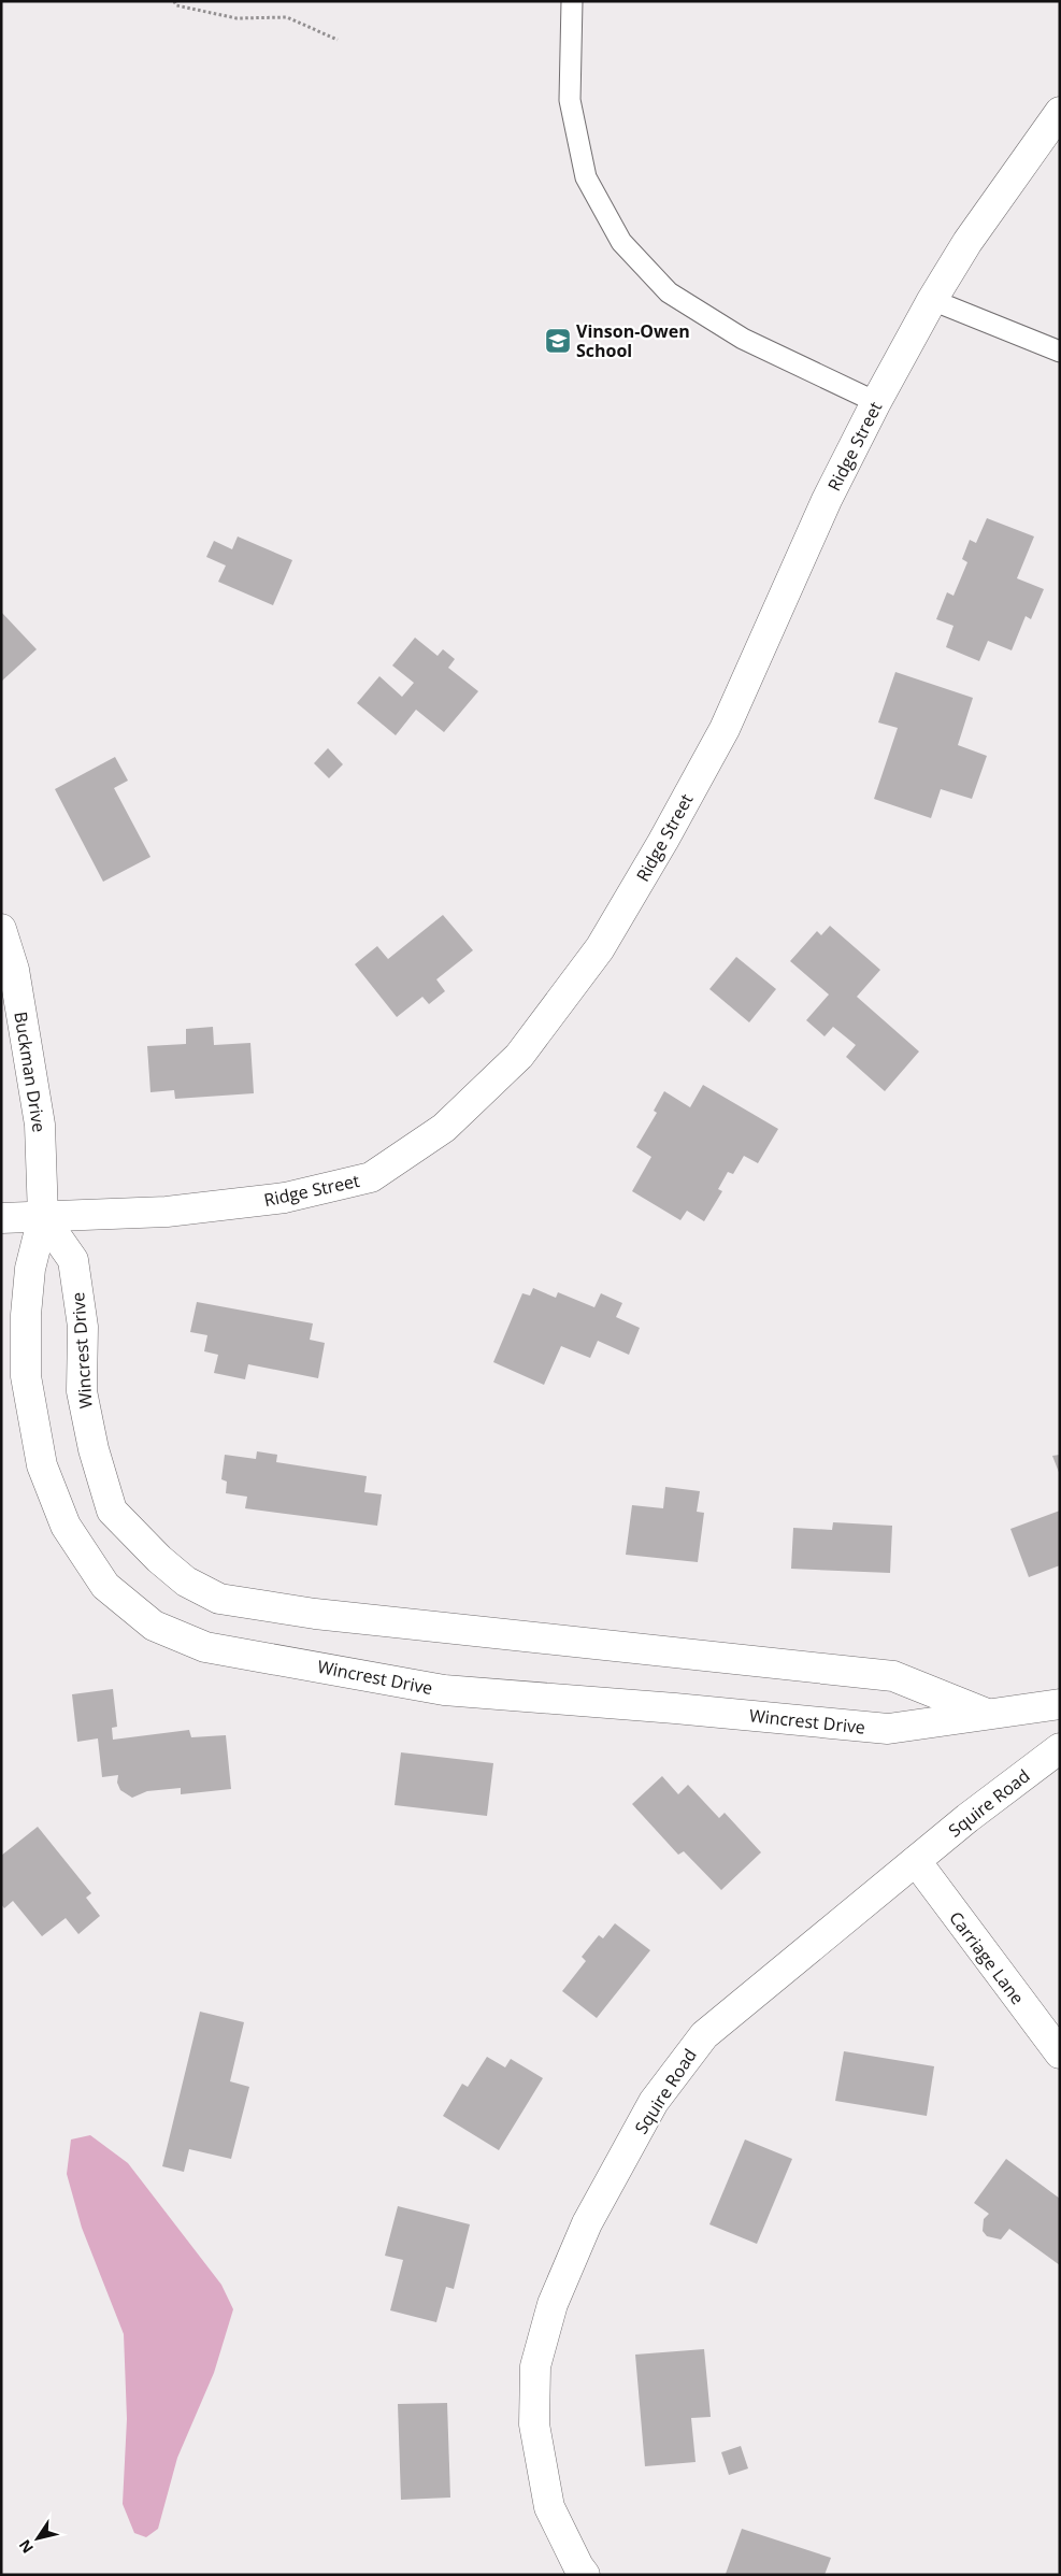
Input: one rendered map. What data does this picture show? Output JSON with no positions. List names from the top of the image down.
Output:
{
  "streets": {
    "street": [
      "Ridge Street",
      "Buckman Drive",
      "Wincrest Drive",
      "Squire Road",
      "Carriage Lane"
    ]
  },
  "crossings": [
    ["Ridge Street", "Buckman Drive"],
    ["Ridge Street", "Wincrest Drive"],
    ["Buckman Drive", "Wincrest Drive"],
    ["Squire Road", "Carriage Lane"]
  ],
  "places": {
    "school or university": ["Vinson-Owen School"]
  },
  "north": "bottom left"
}
